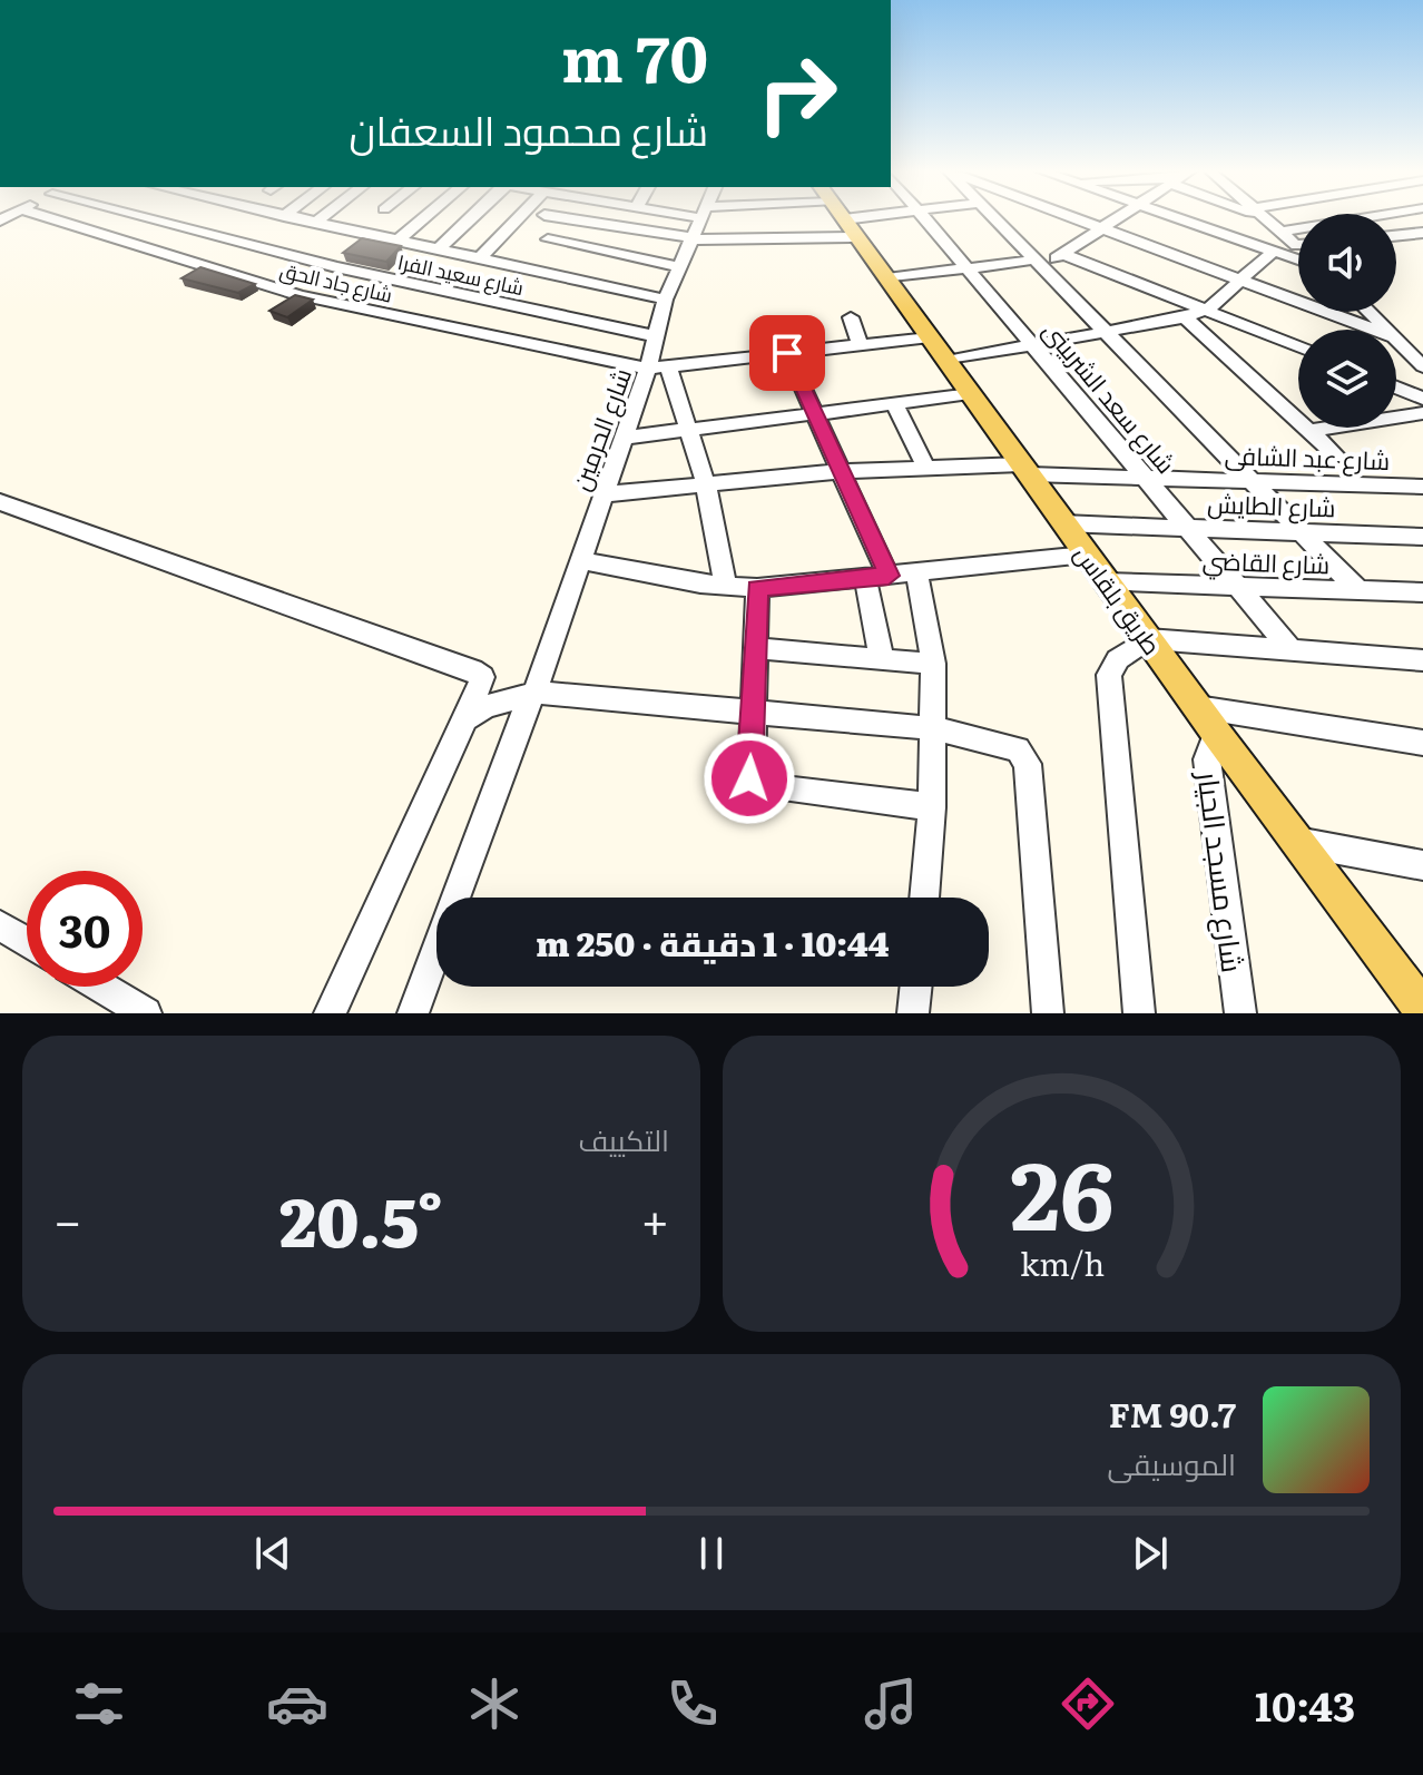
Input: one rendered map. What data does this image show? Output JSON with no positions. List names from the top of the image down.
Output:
{
  "streets": {
    "main road": ["طريق بلقاس"],
    "street": [
      "شارع سعيد الفرا",
      "شارع جاد الحق",
      "شارع سعد الشربينى",
      "شارع الحرمين",
      "شارع عبد الشافى",
      "شارع الطايش",
      "شارع القاضي",
      "شارع مسجد الجيار"
    ]
  },
  "crossings": [
    ["شارع سعيد الفرا", "شارع الحرمين"],
    ["شارع جاد الحق", "شارع الحرمين"],
    ["شارع جاد الحق", "طريق بلقاس"],
    ["شارع سعد الشربينى", "شارع عبد الشافى"],
    ["شارع سعد الشربينى", "شارع الطايش"],
    ["شارع سعد الشربينى", "شارع القاضي"],
    ["شارع الحرمين", "شارع عبد الشافى"],
    ["شارع عبد الشافى", "طريق بلقاس"],
    ["شارع الطايش", "طريق بلقاس"],
    ["شارع القاضي", "طريق بلقاس"],
    ["طريق بلقاس", "شارع مسجد الجيار"]
  ],
  "page": {
    "turn": ["70 m", "شارع محمود السعفان"],
    "limit": "30",
    "trip": "10:44 · 1 دقيقة · 250 m",
    "tile": "التكييف",
    "heat": ["−", "20.5°", "+"],
    "song": ["90.7 FM", "الموسيقى"],
    "tabs": "10:43",
    "gauge": ["26", "km/h"]
  }
}
